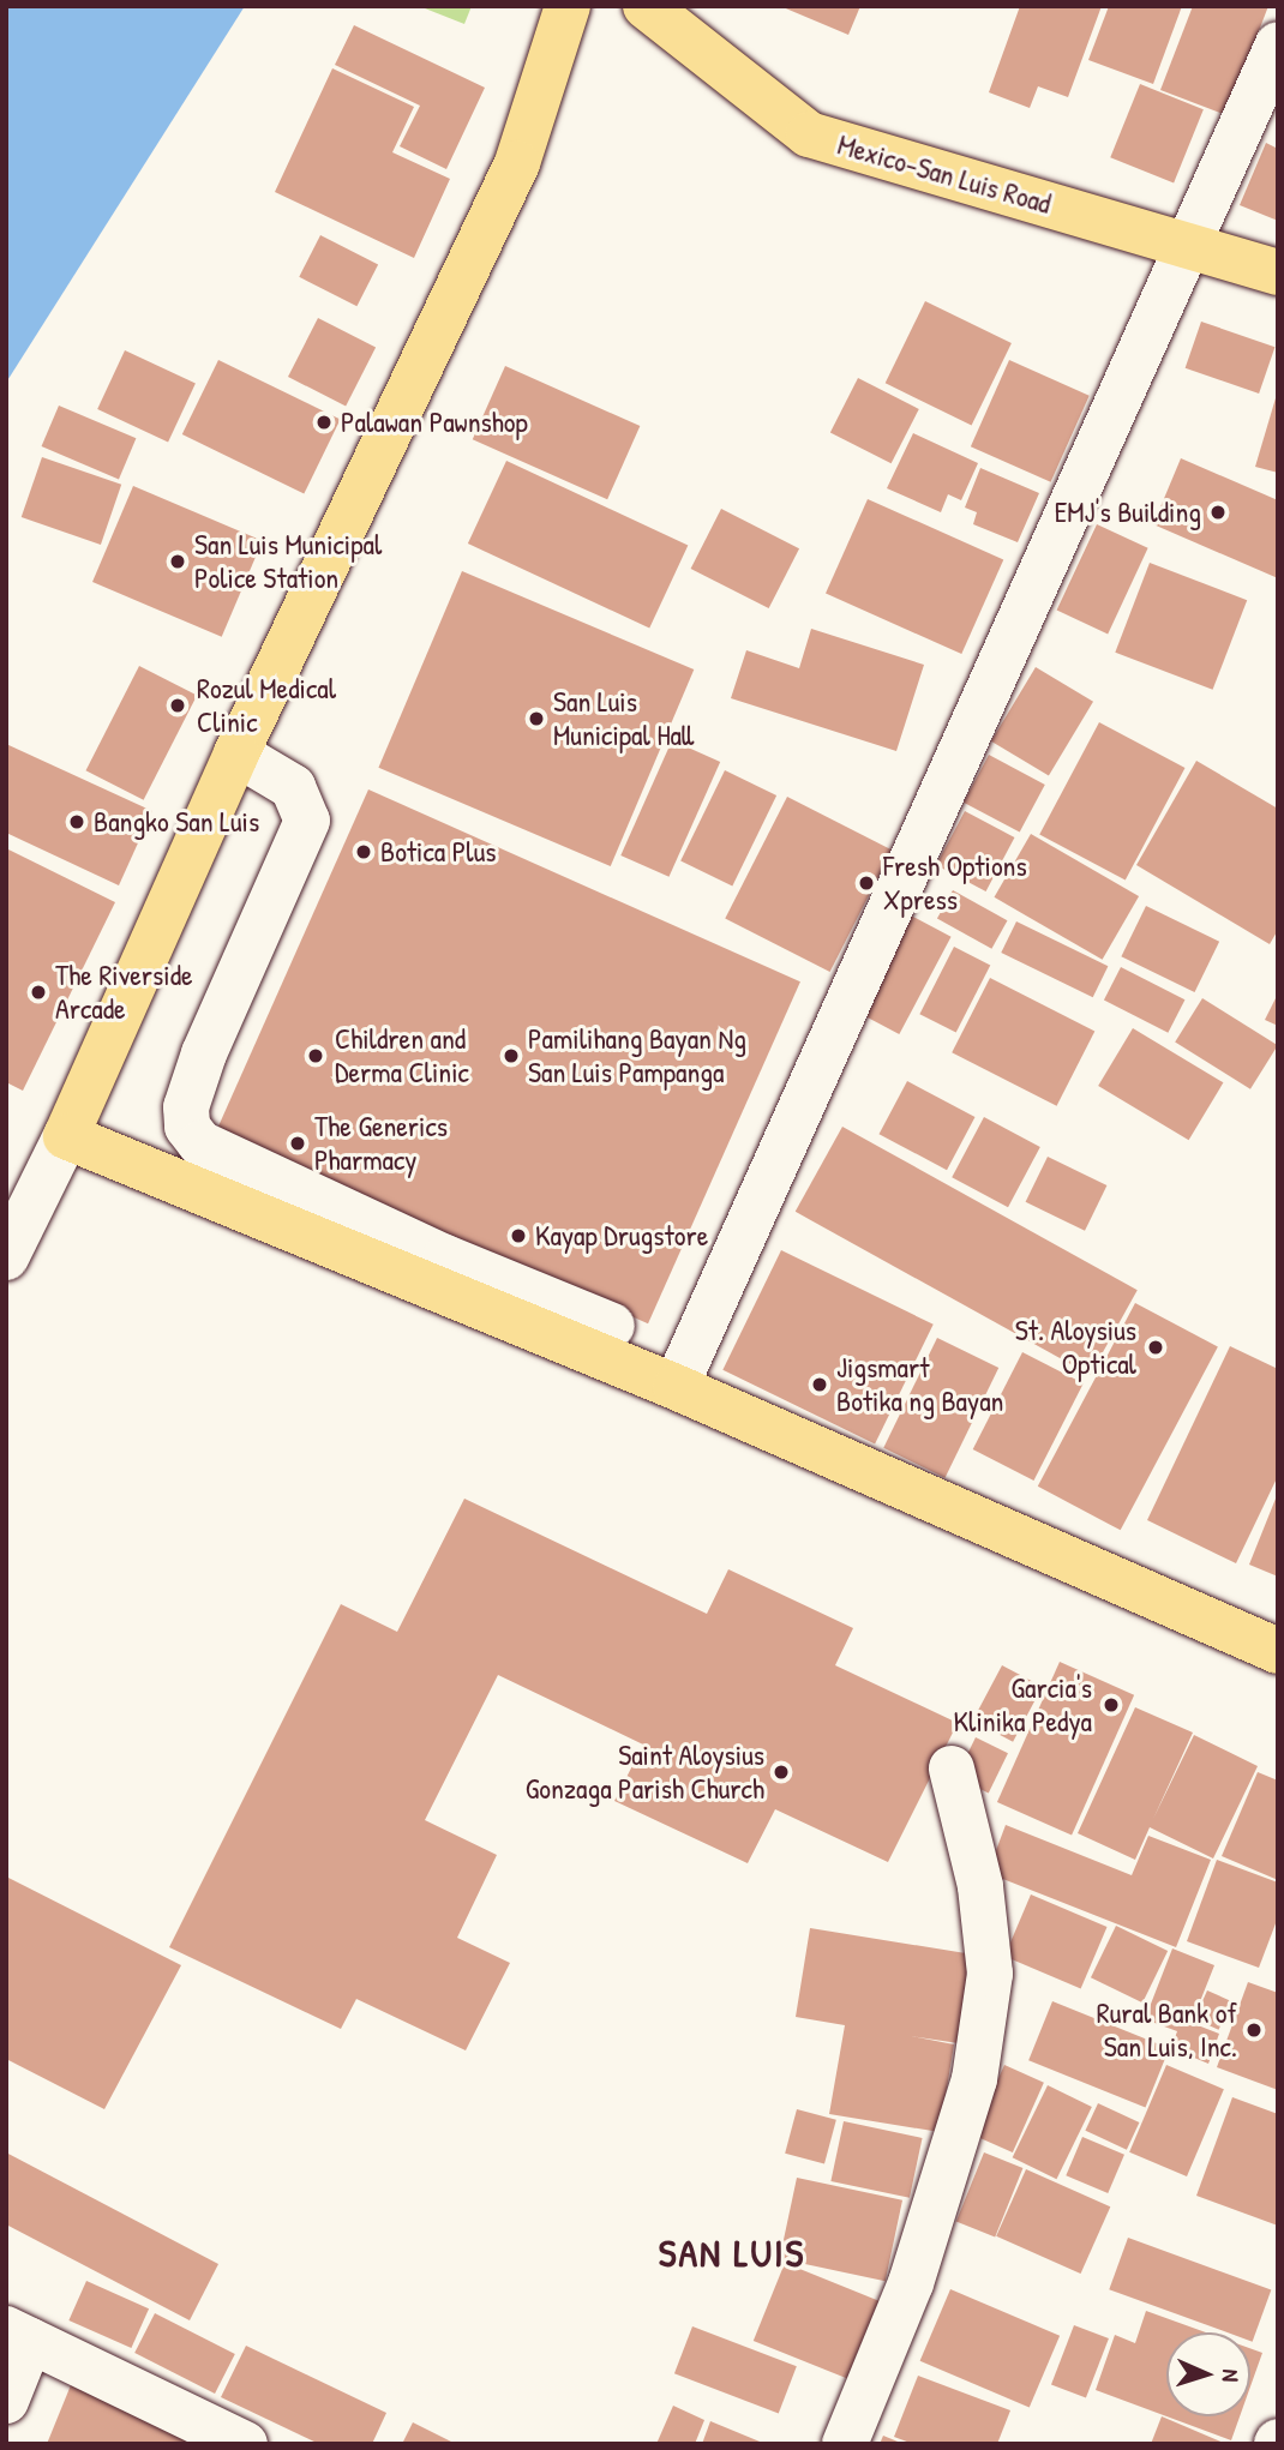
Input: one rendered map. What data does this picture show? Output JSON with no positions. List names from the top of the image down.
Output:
{
  "streets": {
    "main road": ["Mexico-San Luis Road"]
  },
  "districts": ["SAN LUIS"],
  "places": [
    "Palawan Pawnshop",
    "EMJ's Building",
    "San Luis Municipal Police Station",
    "Rozul Medical Clinic",
    "San Luis Municipal Hall",
    "Bangko San Luis",
    "Botica Plus",
    "Fresh Options Xpress",
    "The Riverside Arcade",
    "Children and Derma Clinic",
    "Pamilihang Bayan Ng San Luis Pampanga",
    "The Generics Pharmacy",
    "Kayap Drugstore",
    "St. Aloysius Optical",
    "Jigsmart Botika ng Bayan",
    "Garcia's Klinika Pedya",
    "Saint Aloysius Gonzaga Parish Church",
    "Rural Bank of San Luis, Inc."
  ],
  "north": "right"
}
